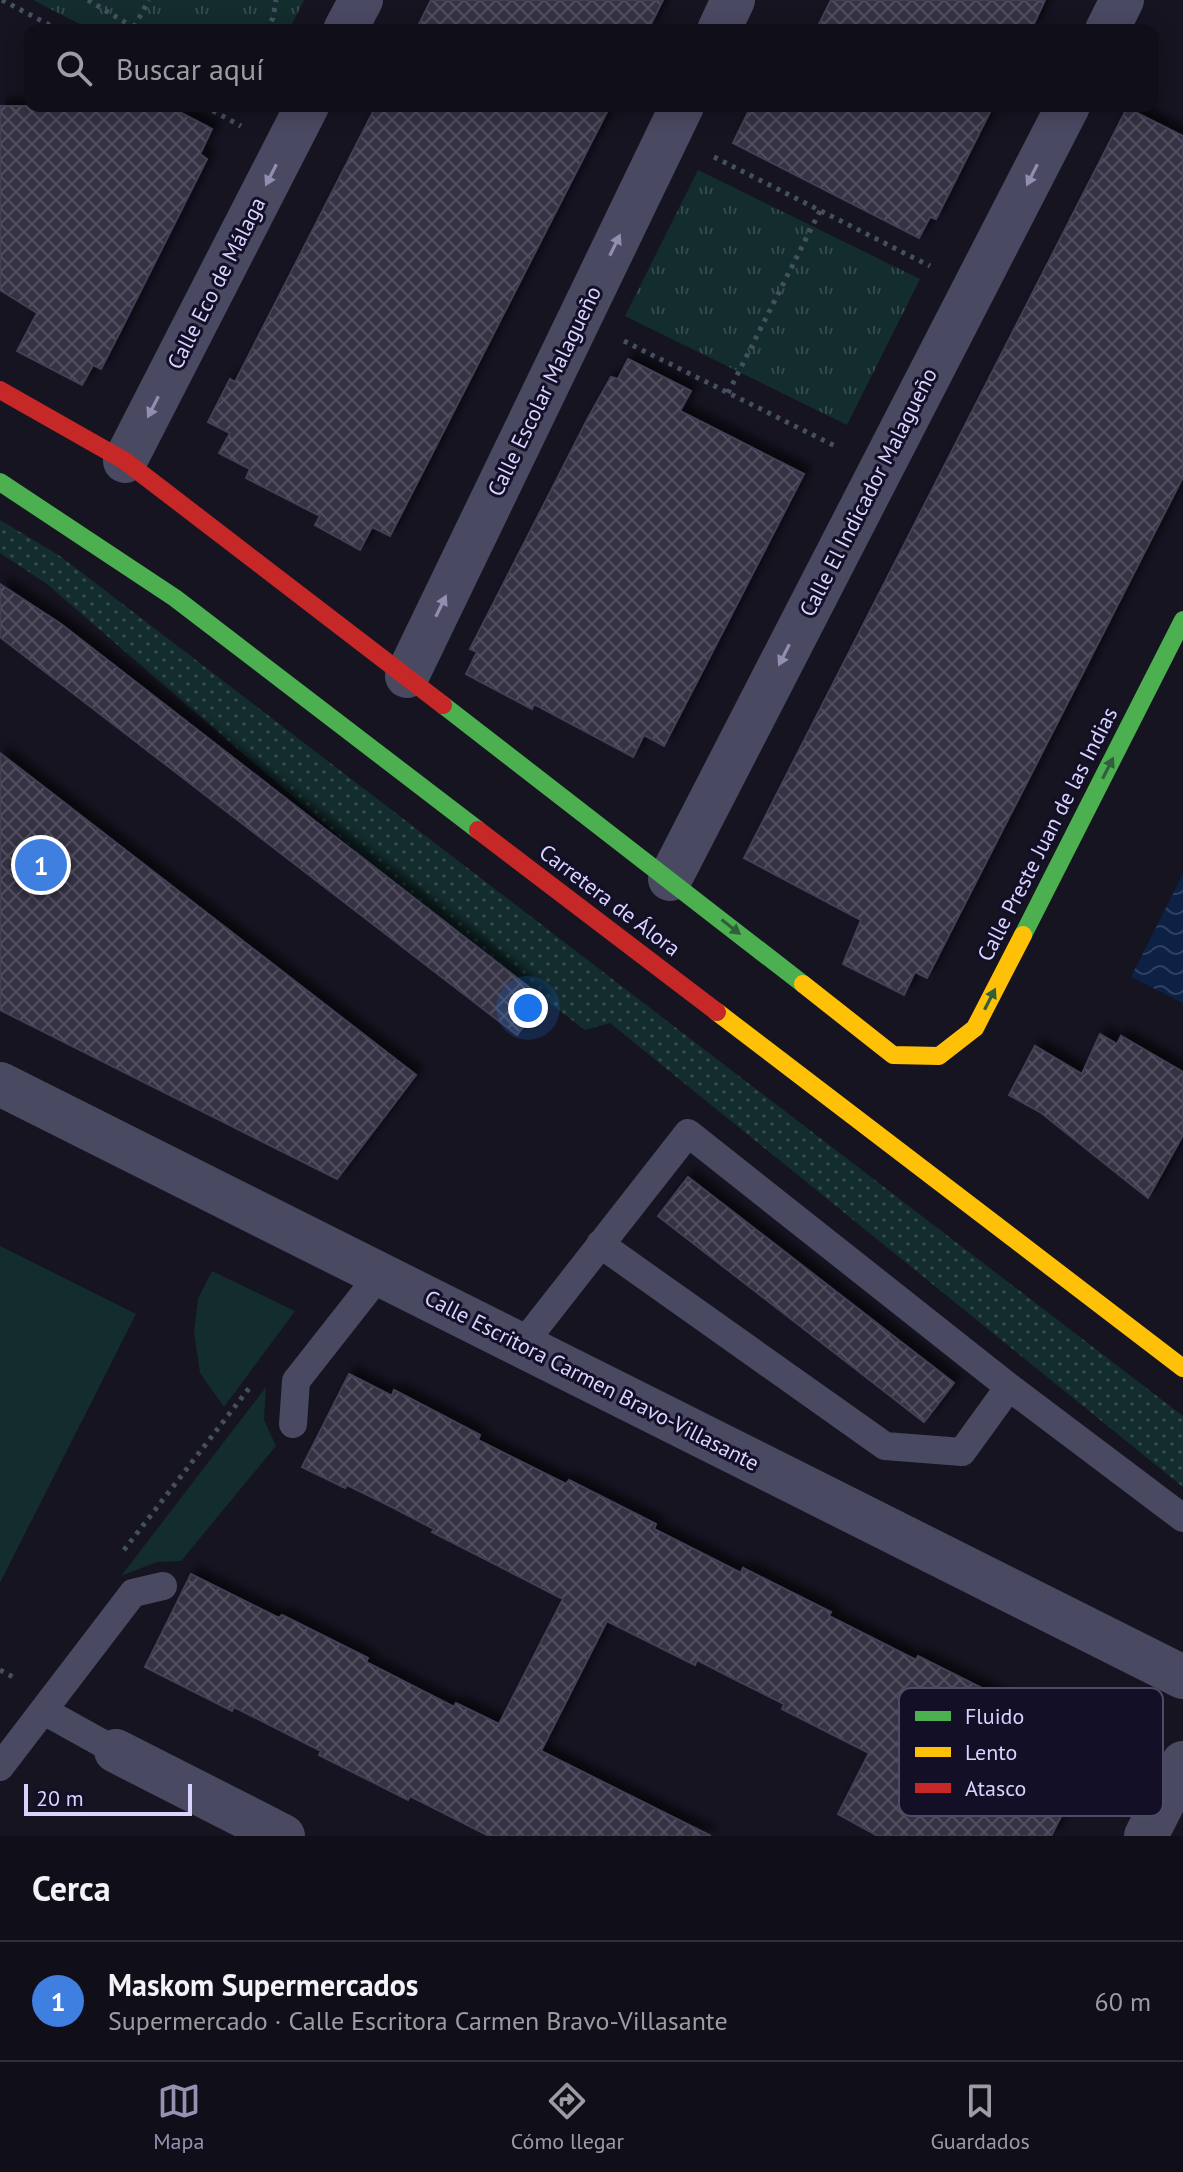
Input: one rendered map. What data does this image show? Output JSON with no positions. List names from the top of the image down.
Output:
{
  "streets": {
    "street": [
      "Calle Eco de Málaga",
      "Calle Escolar Malagueño",
      "Calle El Indicador Malagueño",
      "Calle Preste Juan de las Indias",
      "Carretera de Álora",
      "Calle Escritora Carmen Bravo-Villasante"
    ]
  },
  "crossings": [
    ["Calle El Indicador Malagueño", "Calle Preste Juan de las Indias"]
  ],
  "one_way": ["Calle Eco de Málaga", "Calle Escolar Malagueño", "Calle El Indicador Malagueño"],
  "legend": ["Fluido", "Lento", "Atasco"],
  "scale_bar": "20 m",
  "page": {
    "search": "Buscar aquí",
    "pins": "1",
    "scale": "20 m",
    "heading": "Cerca",
    "list": [
      {
        "mark": "1",
        "name": "Maskom Supermercados",
        "note": "Supermercado · Calle Escritora Carmen Bravo-Villasante",
        "value": "60 m"
      }
    ],
    "nav": ["Mapa", "Cómo llegar", "Guardados"]
  }
}
